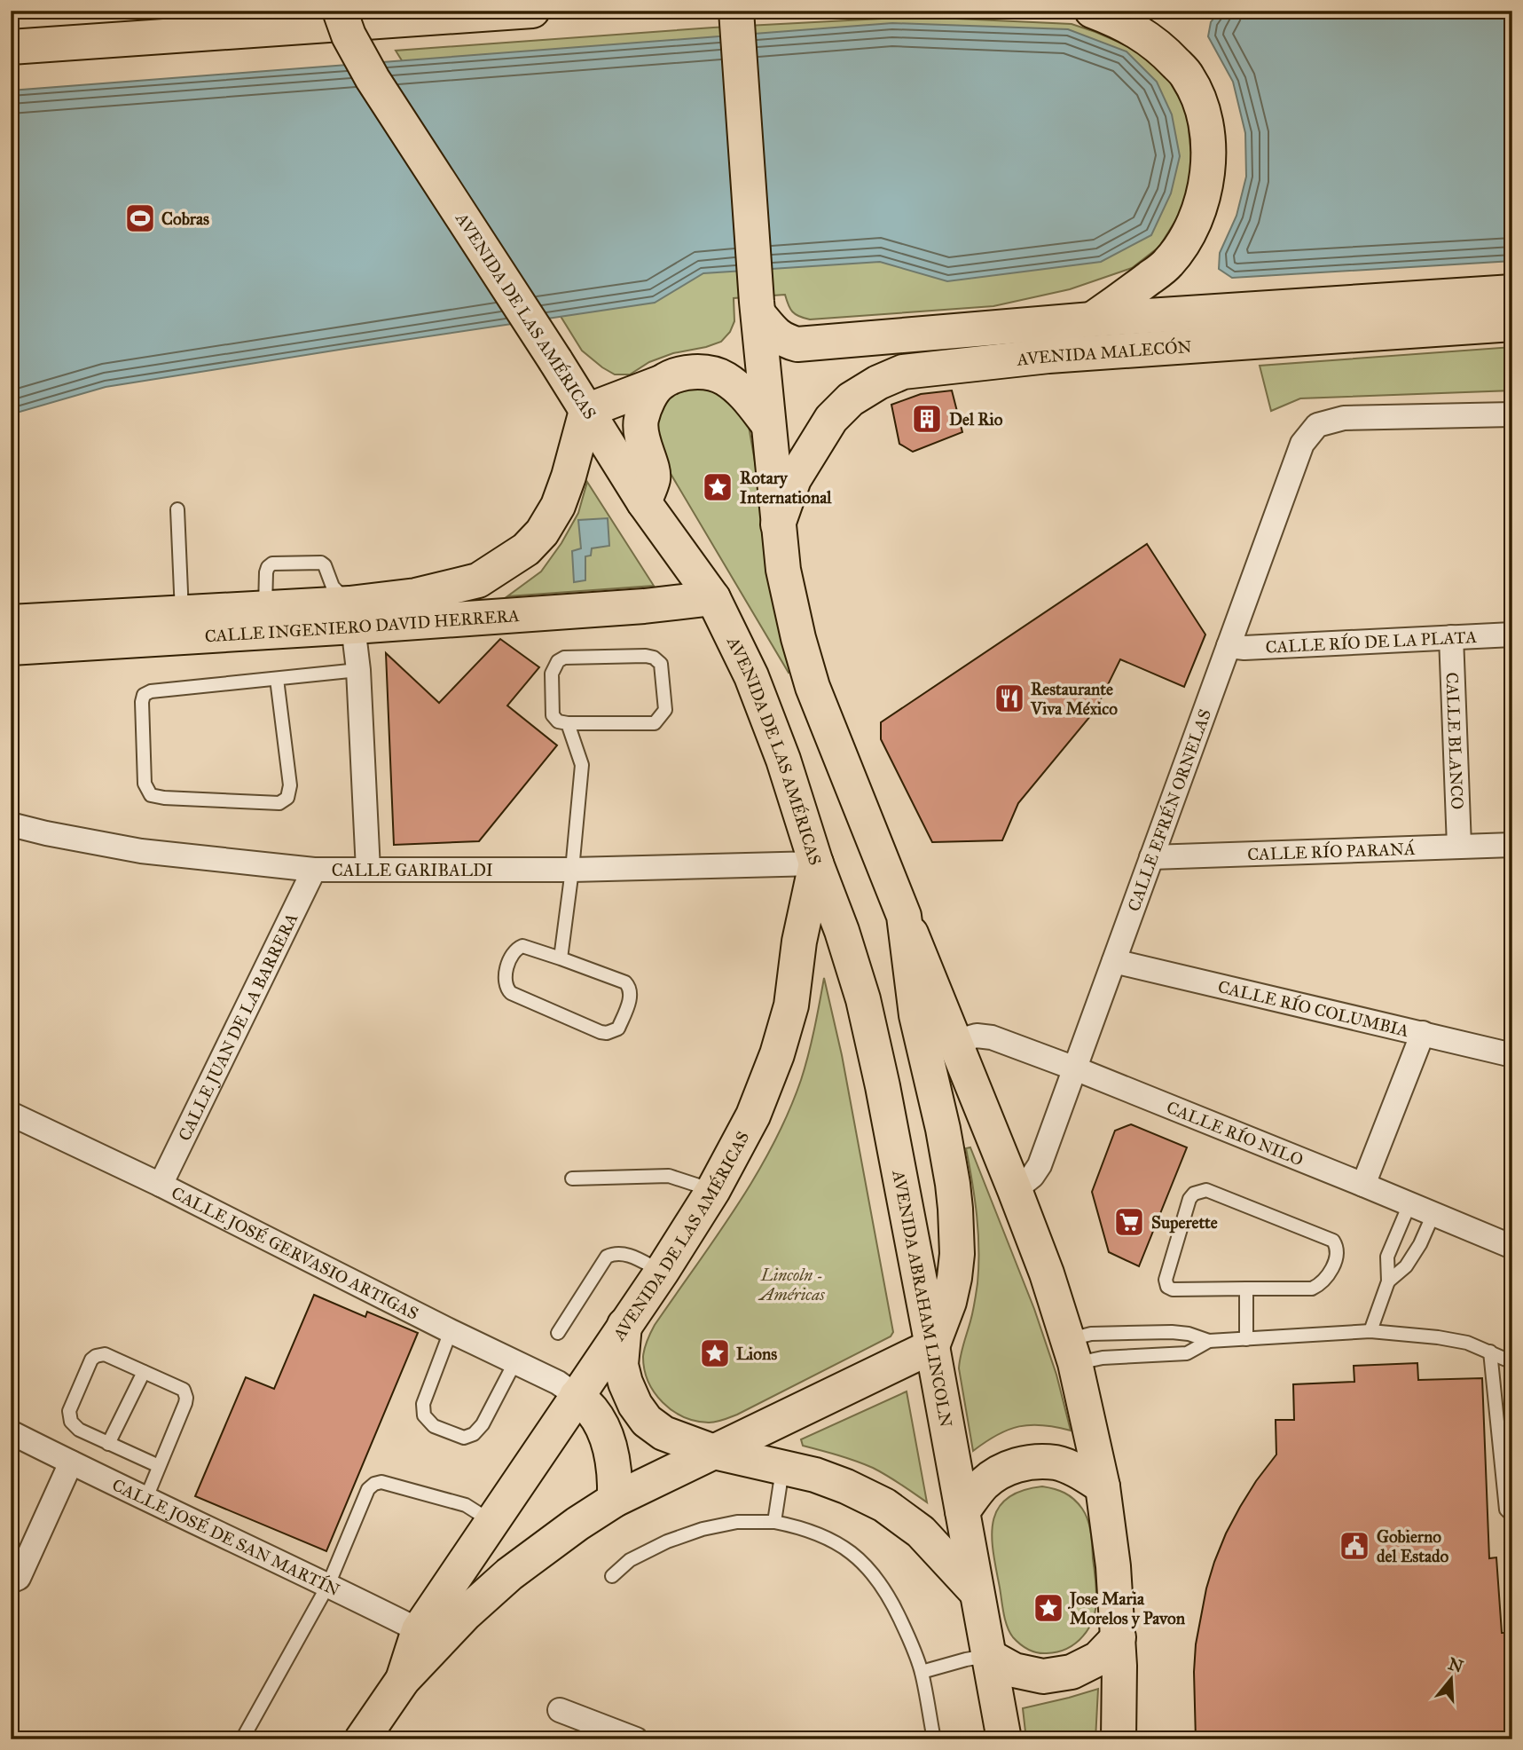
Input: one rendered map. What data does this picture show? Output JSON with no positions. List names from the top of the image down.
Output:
{
  "streets": {
    "main road": [
      "AVENIDA DE LAS AMÉRICAS",
      "AVENIDA MALECÓN",
      "CALLE INGENIERO DAVID HERRERA",
      "AVENIDA ABRAHAM LINCOLN"
    ],
    "street": [
      "CALLE RÍO DE LA PLATA",
      "CALLE BLANCO",
      "CALLE EFRÉN ORNELAS",
      "CALLE RÍO PARANÁ",
      "CALLE GARIBALDI",
      "CALLE RÍO COLUMBIA",
      "CALLE JUAN DE LA BARRERA",
      "CALLE RÍO NILO",
      "CALLE JOSÉ GERVASIO ARTIGAS",
      "CALLE JOSÉ DE SAN MARTÍN"
    ]
  },
  "crossings": [
    ["AVENIDA DE LAS AMÉRICAS", "CALLE INGENIERO DAVID HERRERA"],
    ["AVENIDA DE LAS AMÉRICAS", "CALLE GARIBALDI"],
    ["AVENIDA DE LAS AMÉRICAS", "CALLE JOSÉ GERVASIO ARTIGAS"],
    ["AVENIDA DE LAS AMÉRICAS", "AVENIDA ABRAHAM LINCOLN"],
    ["AVENIDA DE LAS AMÉRICAS", "CALLE JOSÉ DE SAN MARTÍN"],
    ["CALLE RÍO DE LA PLATA", "CALLE BLANCO"],
    ["CALLE RÍO DE LA PLATA", "CALLE EFRÉN ORNELAS"],
    ["CALLE BLANCO", "CALLE RÍO PARANÁ"],
    ["CALLE EFRÉN ORNELAS", "CALLE RÍO PARANÁ"],
    ["CALLE EFRÉN ORNELAS", "CALLE RÍO COLUMBIA"],
    ["CALLE EFRÉN ORNELAS", "CALLE RÍO NILO"],
    ["CALLE GARIBALDI", "CALLE JUAN DE LA BARRERA"],
    ["CALLE GARIBALDI", "AVENIDA ABRAHAM LINCOLN"],
    ["CALLE JUAN DE LA BARRERA", "CALLE JOSÉ GERVASIO ARTIGAS"]
  ],
  "parks": ["Lincoln - Américas"],
  "places": {
    "sports": ["Cobras"],
    "building": ["Del Rio"],
    "place": ["Rotary International", "Lions", "Jose Maria Morelos y Pavon"],
    "restaurant": ["Restaurante Viva México"],
    "supermarket": ["Superette"],
    "public building": ["Gobierno del Estado"]
  },
  "north": "top"
}
